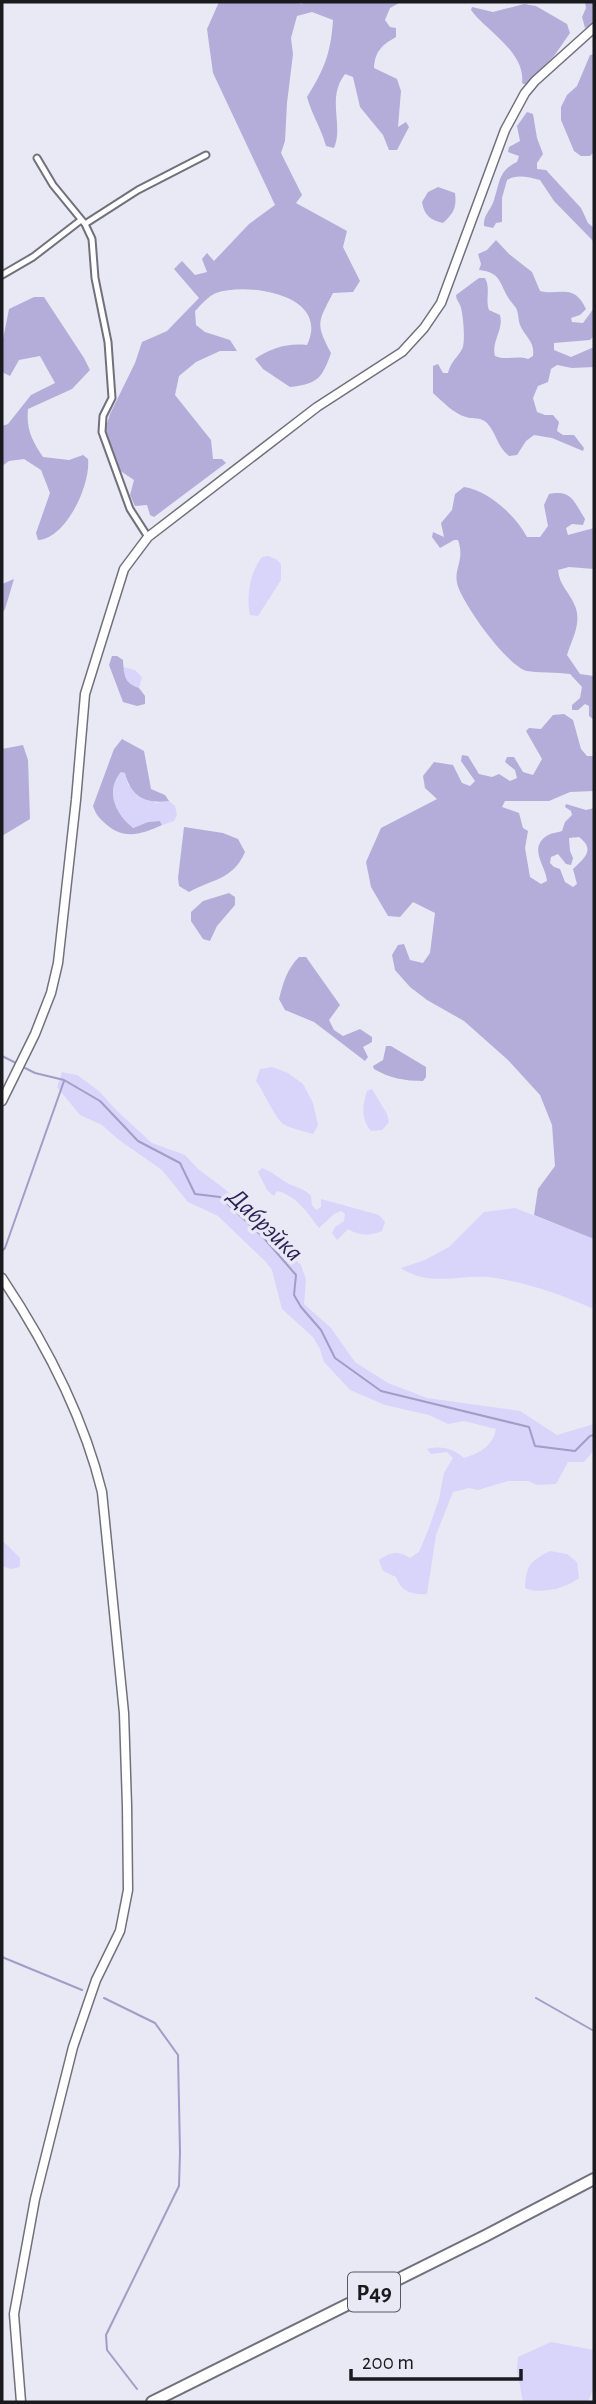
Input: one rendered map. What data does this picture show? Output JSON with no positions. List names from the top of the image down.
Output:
{
  "streets": {
    "highway": ["Р49"]
  },
  "water": ["Дабрэйка"],
  "scale_bar": "200 m"
}
